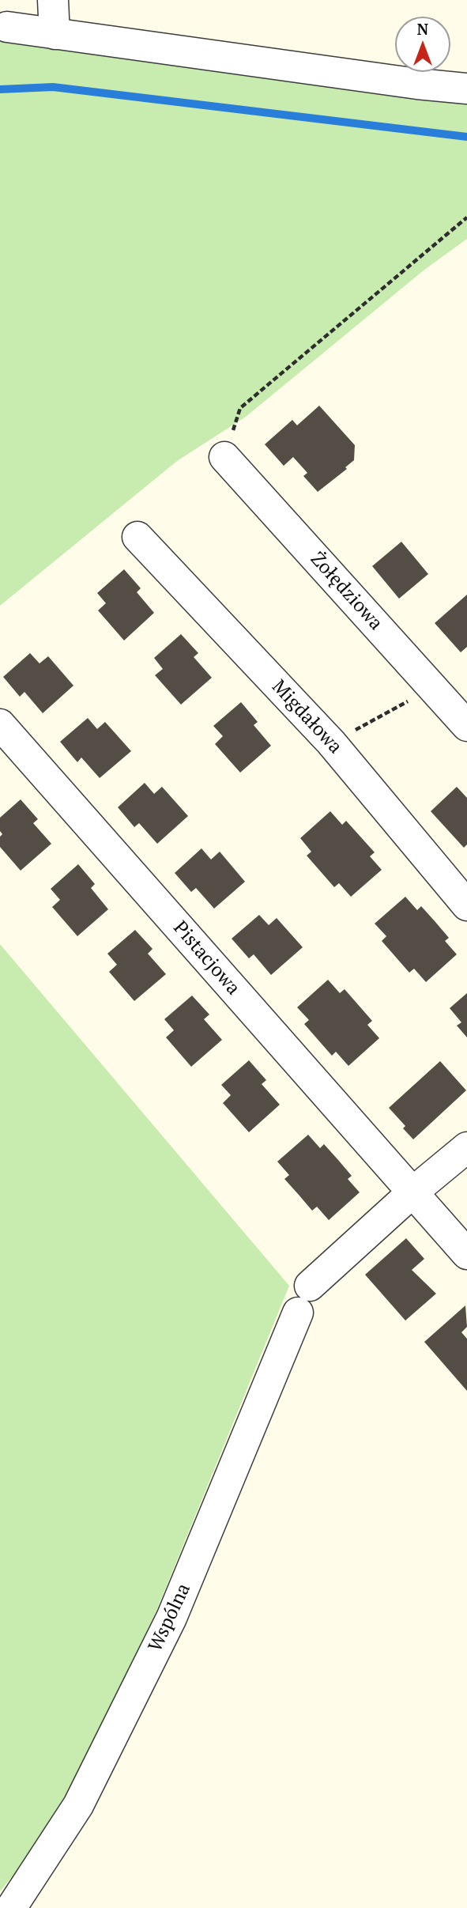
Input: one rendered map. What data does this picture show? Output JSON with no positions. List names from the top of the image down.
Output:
{
  "streets": {
    "street": [
      "Żołędziowa",
      "Migdałowa",
      "Pistacjowa",
      "Wspólna"
    ]
  },
  "north": "top"
}
